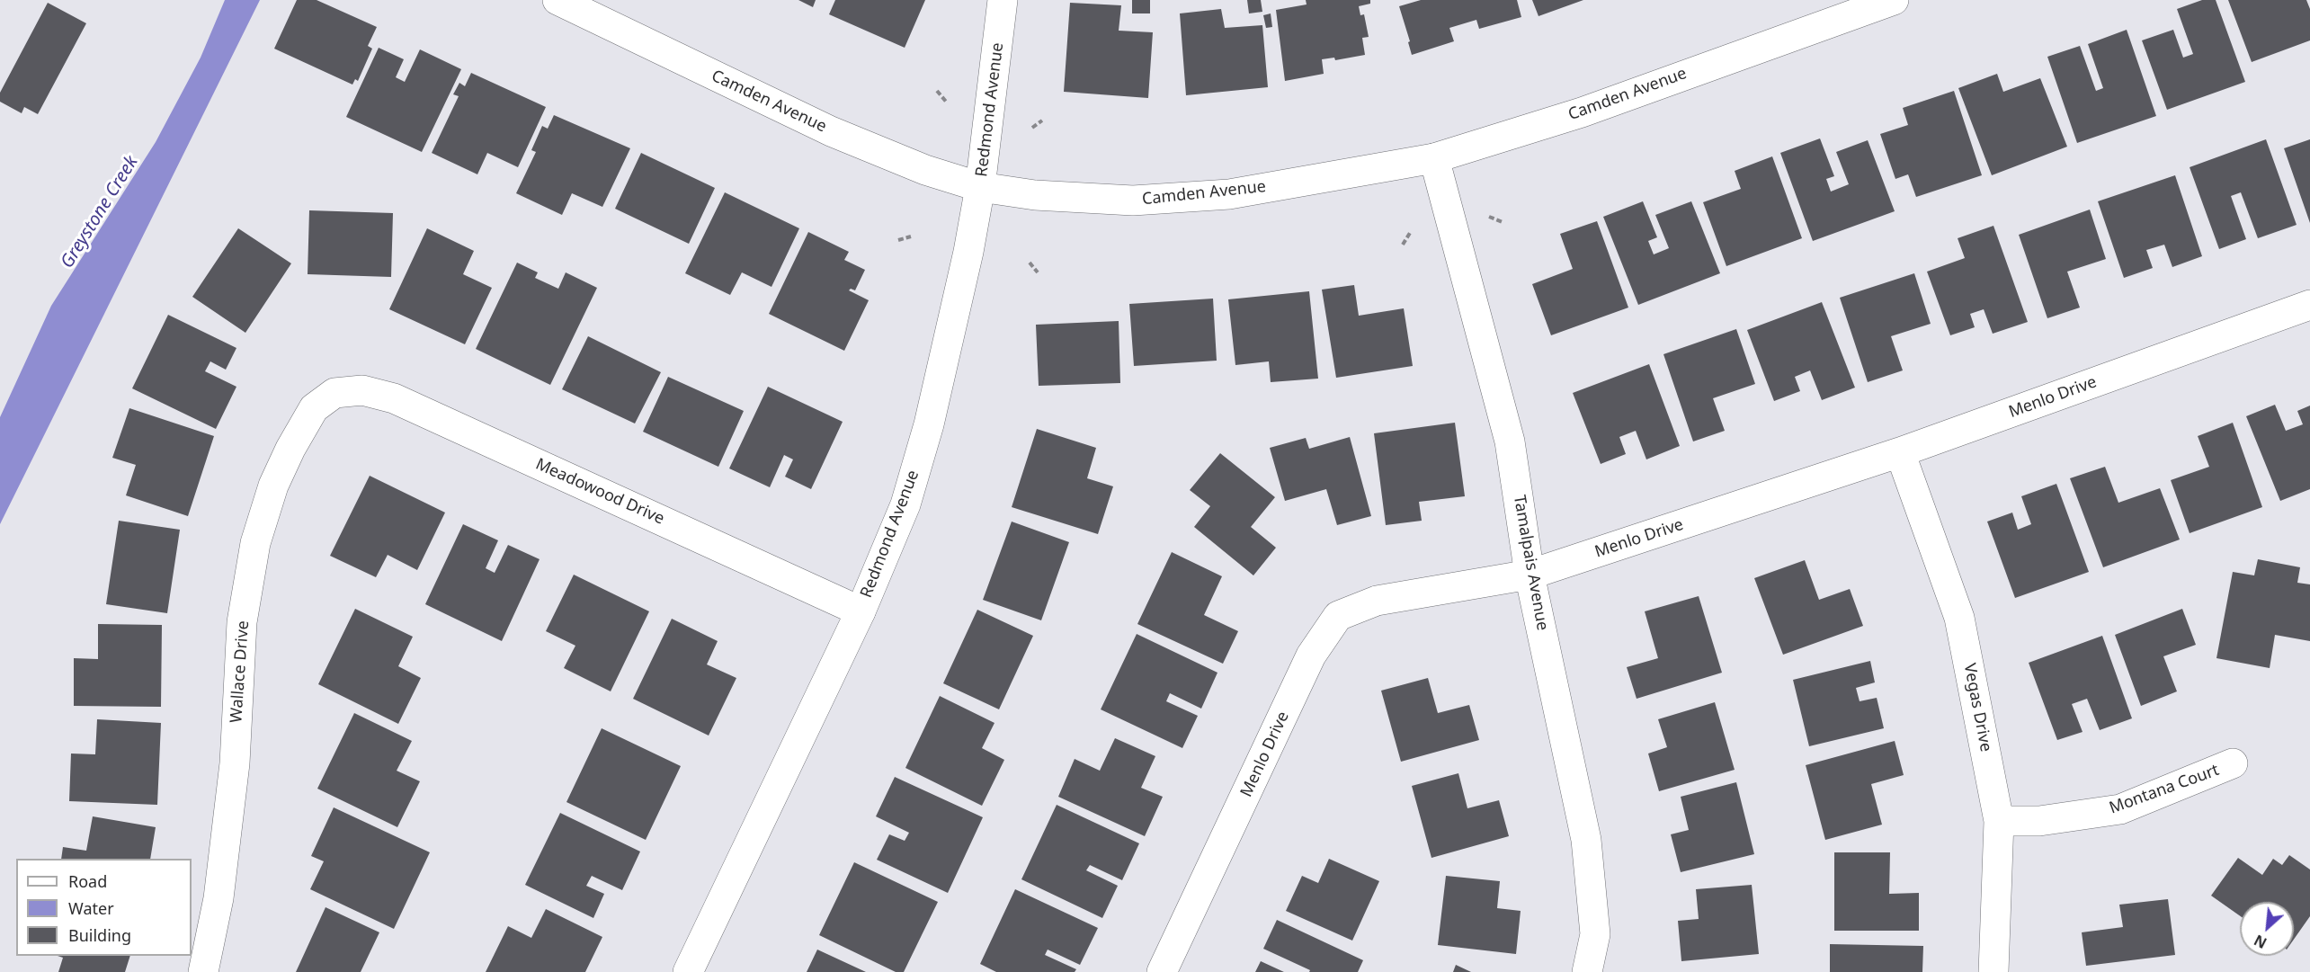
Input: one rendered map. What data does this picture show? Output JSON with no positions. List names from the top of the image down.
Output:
{
  "streets": {
    "street": [
      "Camden Avenue",
      "Redmond Avenue",
      "Menlo Drive",
      "Meadowood Drive",
      "Tamalpais Avenue",
      "Wallace Drive",
      "Vegas Drive",
      "Montana Court"
    ]
  },
  "crossings": [
    ["Camden Avenue", "Redmond Avenue"],
    ["Camden Avenue", "Tamalpais Avenue"],
    ["Redmond Avenue", "Meadowood Drive"],
    ["Menlo Drive", "Tamalpais Avenue"],
    ["Menlo Drive", "Vegas Drive"],
    ["Meadowood Drive", "Wallace Drive"],
    ["Vegas Drive", "Montana Court"]
  ],
  "water": ["Greystone Creek"],
  "legend": ["Road", "Water", "Building"],
  "north": "bottom left"
}
